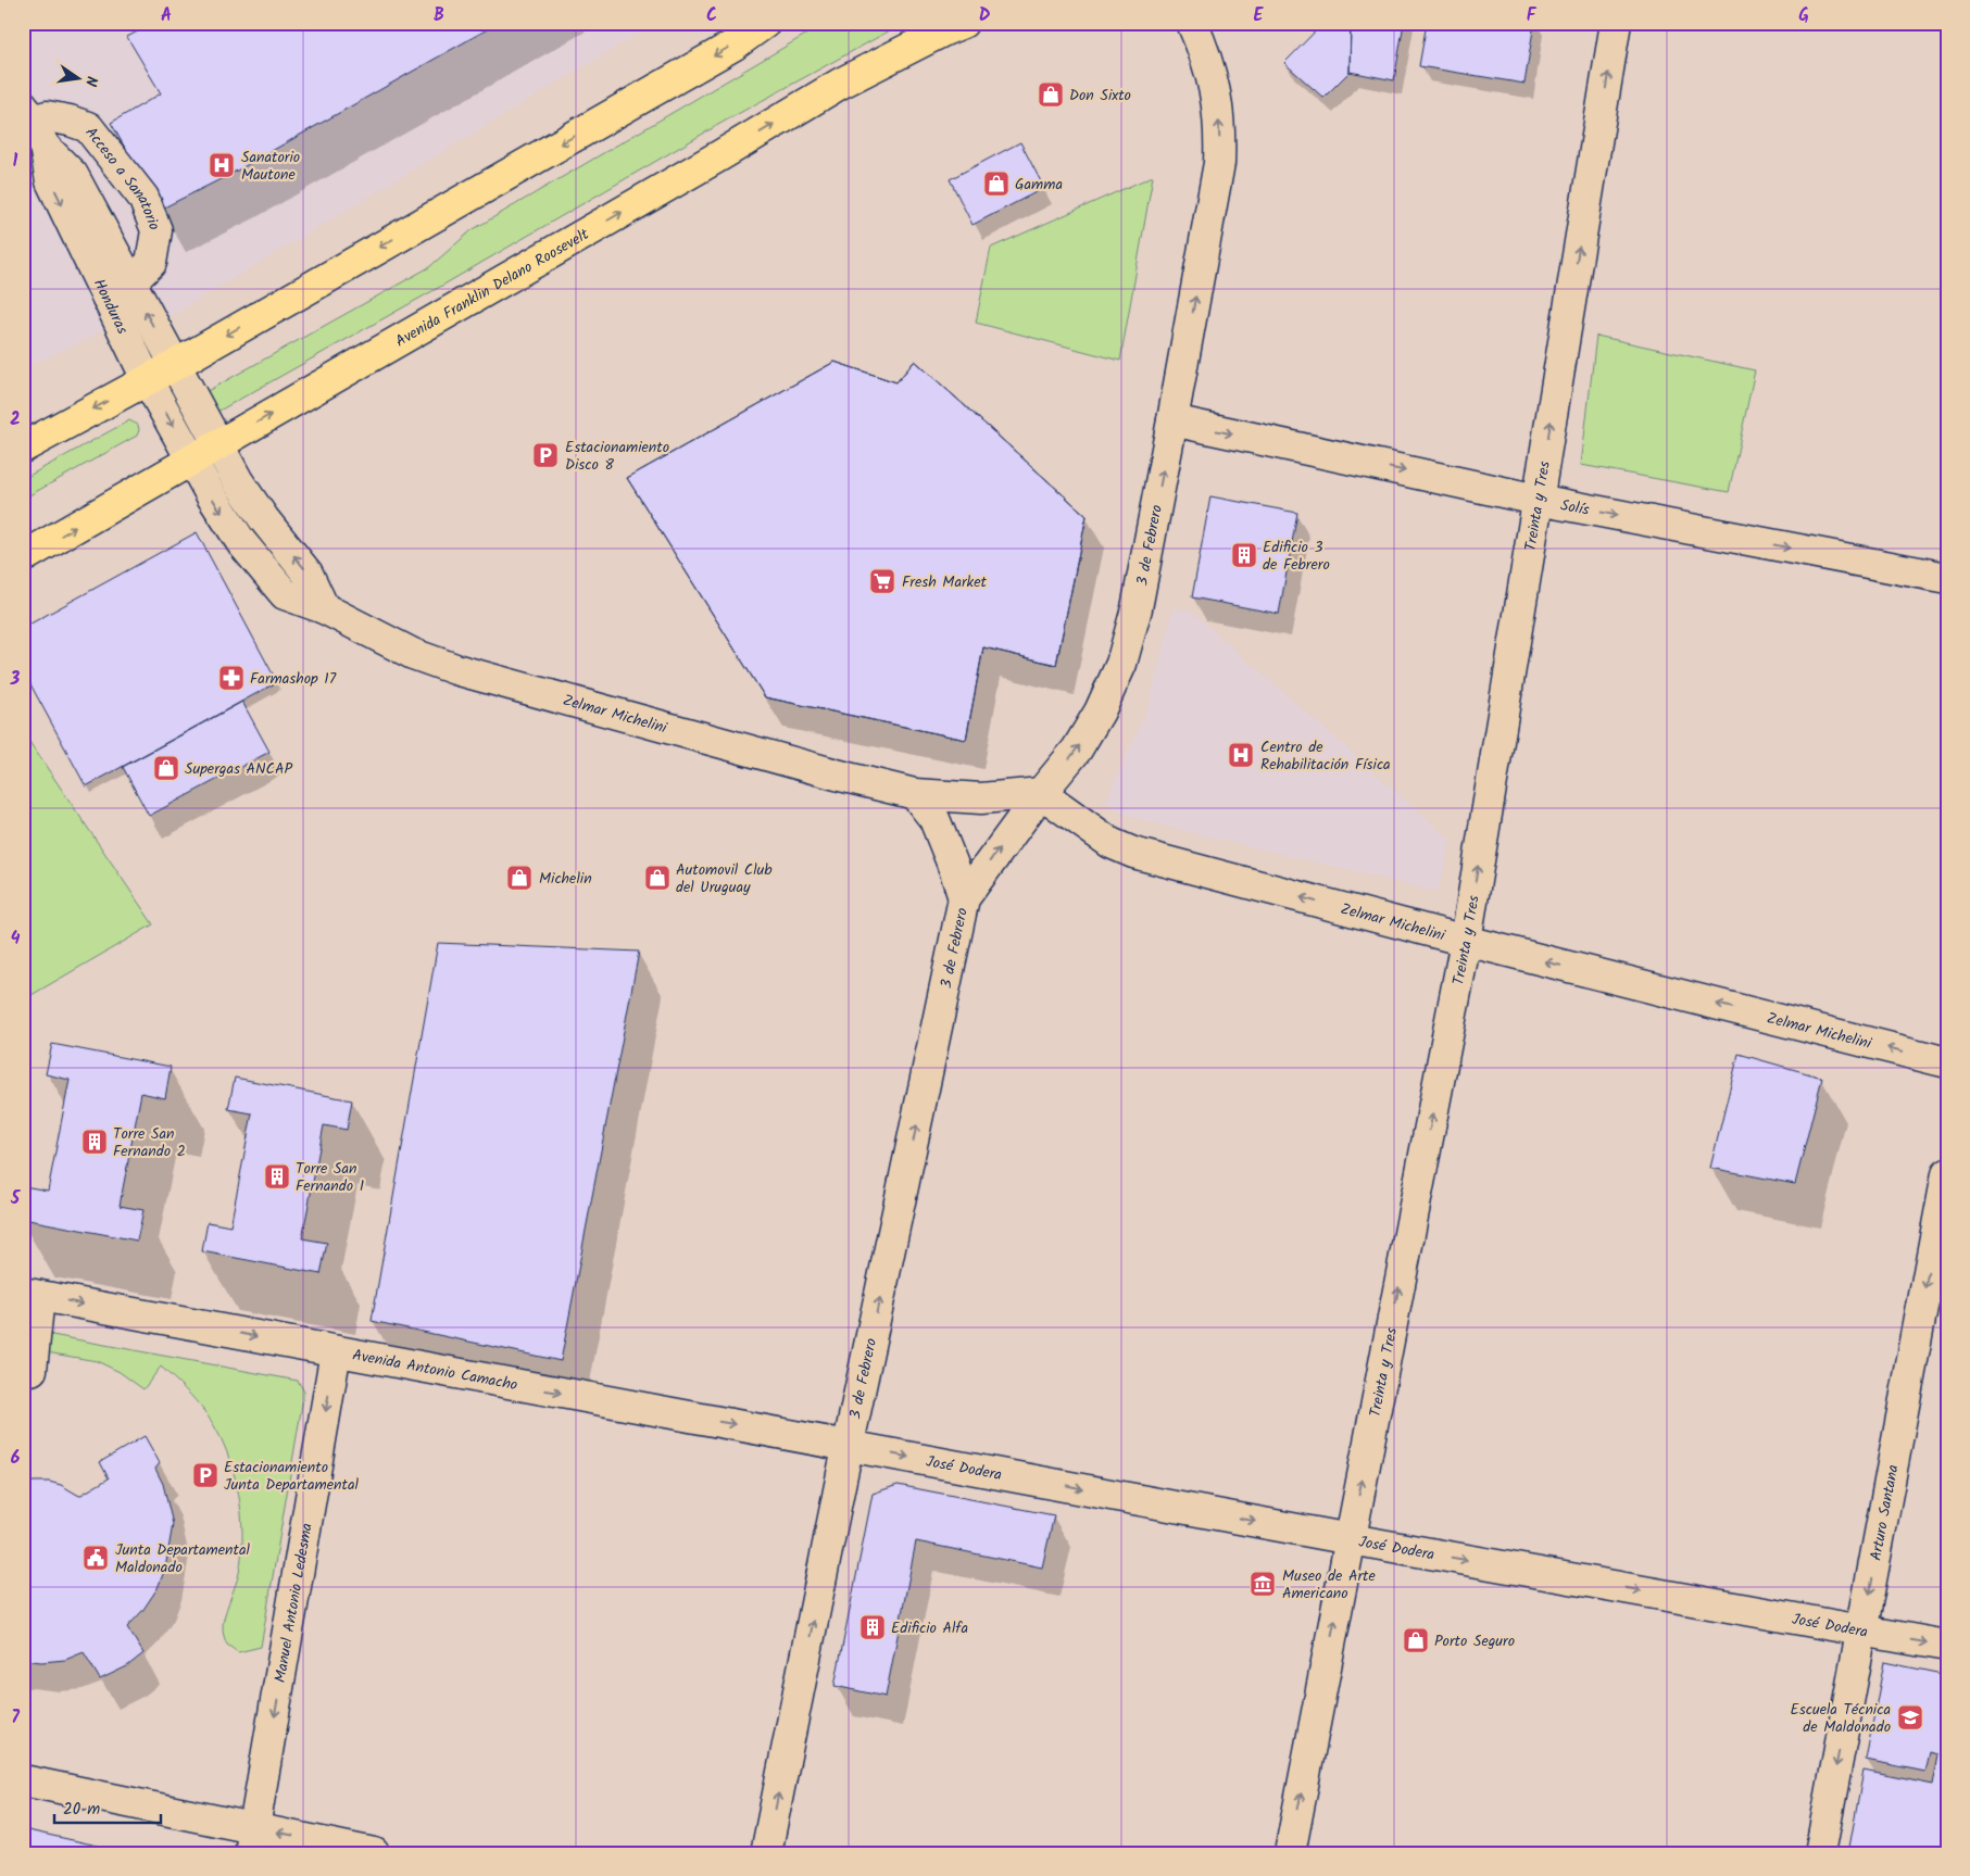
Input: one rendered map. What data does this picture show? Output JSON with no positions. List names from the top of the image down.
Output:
{
  "streets": {
    "main road": ["Avenida Franklin Delano Roosevelt"],
    "street": [
      "Acceso a Sanatorio",
      "Honduras",
      "Treinta y Tres",
      "Solís",
      "3 de Febrero",
      "Zelmar Michelini",
      "Avenida Antonio Camacho",
      "José Dodera",
      "Arturo Santana",
      "Manuel Antonio Ledesma"
    ]
  },
  "crossings": [
    ["Acceso a Sanatorio", "Honduras"],
    ["Avenida Franklin Delano Roosevelt", "Honduras"],
    ["Avenida Franklin Delano Roosevelt", "Zelmar Michelini"],
    ["Honduras", "Zelmar Michelini"],
    ["Treinta y Tres", "Solís"],
    ["Treinta y Tres", "Zelmar Michelini"],
    ["Treinta y Tres", "José Dodera"],
    ["Solís", "3 de Febrero"],
    ["3 de Febrero", "Zelmar Michelini"],
    ["3 de Febrero", "Avenida Antonio Camacho"],
    ["3 de Febrero", "José Dodera"],
    ["Avenida Antonio Camacho", "José Dodera"],
    ["Avenida Antonio Camacho", "Manuel Antonio Ledesma"],
    ["José Dodera", "Arturo Santana"]
  ],
  "one_way": [
    "Treinta y Tres",
    "Solís",
    "3 de Febrero",
    "Avenida Antonio Camacho",
    "José Dodera",
    "Arturo Santana",
    "Manuel Antonio Ledesma"
  ],
  "places": {
    "shop": [
      "Don Sixto",
      "Gamma",
      "Supergas ANCAP",
      "Michelin",
      "Automovil Club del Uruguay",
      "Porto Seguro"
    ],
    "hospital": ["Sanatorio Mautone", "Centro de Rehabilitación Física"],
    "parking": ["Estacionamiento Disco 8", "Estacionamiento Junta Departamental"],
    "building": [
      "Edificio 3 de Febrero",
      "Torre San Fernando 2",
      "Torre San Fernando 1",
      "Edificio Alfa"
    ],
    "supermarket": ["Fresh Market"],
    "pharmacy": ["Farmashop 17"],
    "public building": ["Junta Departamental Maldonado"],
    "museum": ["Museo de Arte Americano"],
    "school or university": ["Escuela Técnica de Maldonado"]
  },
  "scale_bar": "20 m",
  "north": "right",
  "grid": {
    "columns": [
      "A",
      "B",
      "C",
      "D",
      "E",
      "F",
      "G"
    ],
    "rows": [
      "1",
      "2",
      "3",
      "4",
      "5",
      "6",
      "7"
    ]
  }
}
